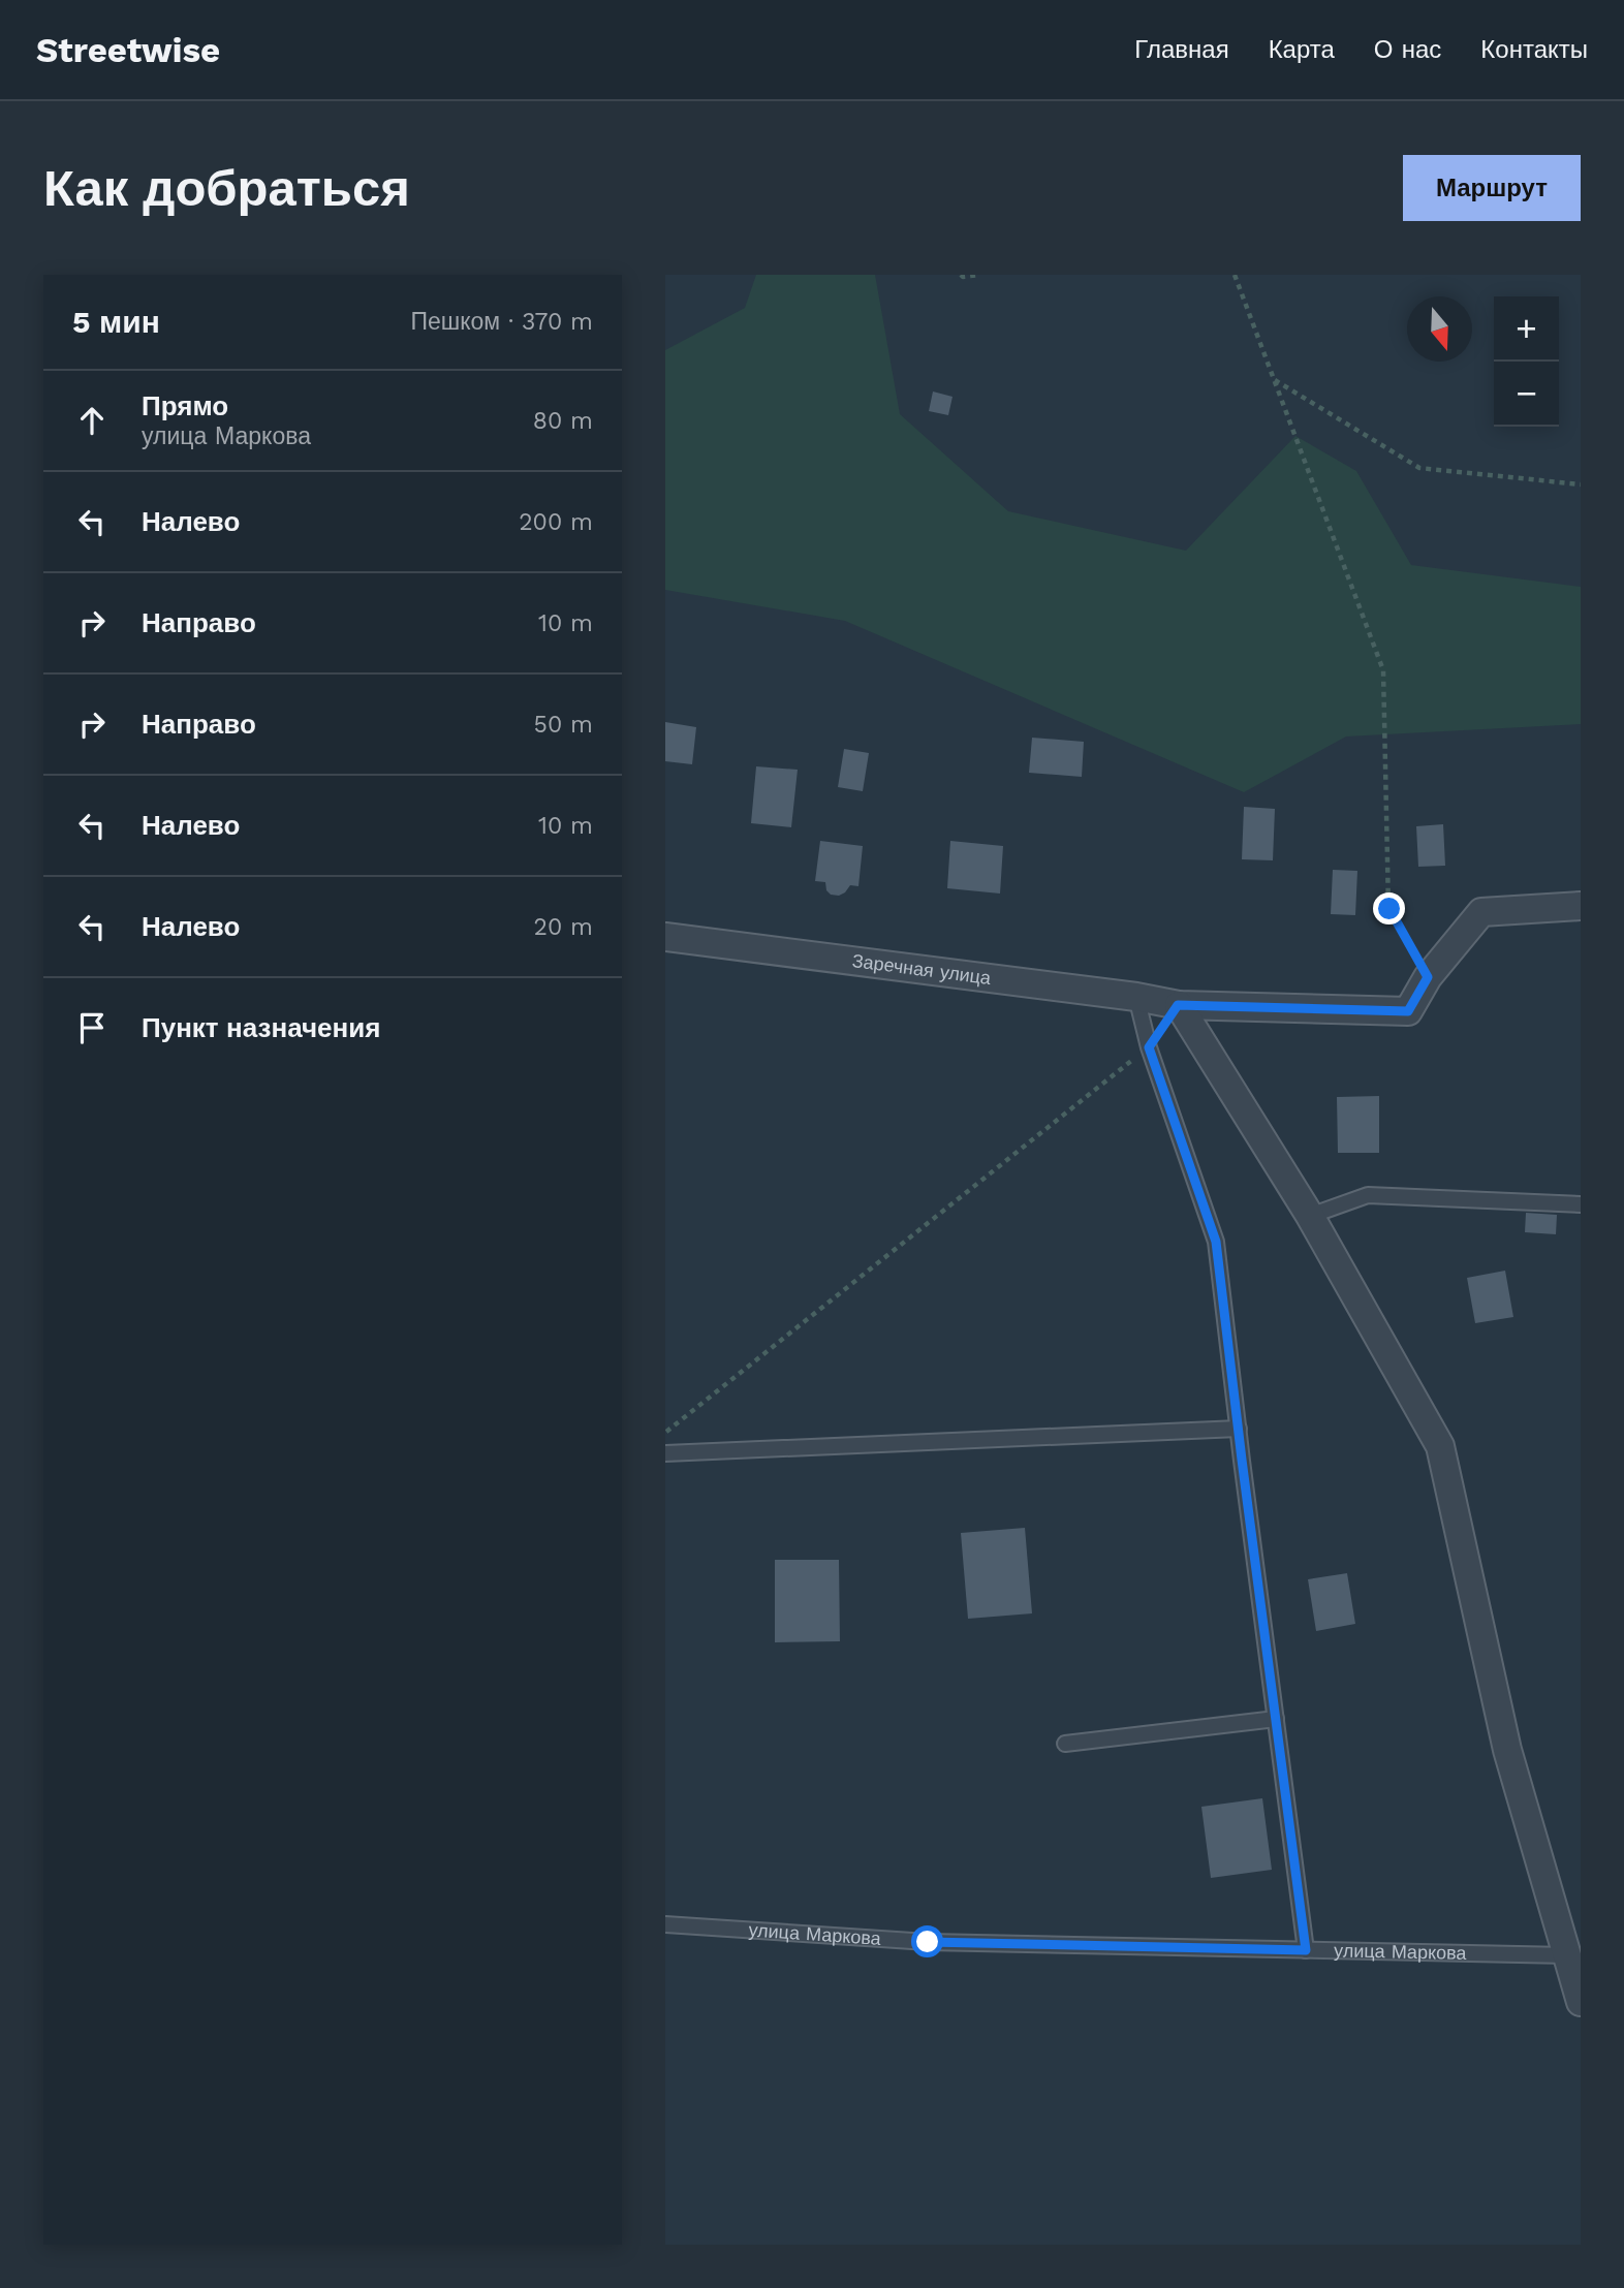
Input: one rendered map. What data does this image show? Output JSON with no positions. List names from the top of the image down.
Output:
{
  "streets": {
    "street": ["Заречная улица"],
    "lane": ["улица Маркова"]
  },
  "north": "bottom",
  "page": {
    "header": "Streetwise",
    "nav": [
      "Главная",
      "Карта",
      "О нас",
      "Контакты"
    ],
    "buttons": "Маршрут",
    "title": "Как добраться",
    "heading": ["5 мин", "Пешком · 370 m"],
    "map_buttons": ["+", "−"],
    "list": [
      ["Прямо", "улица Маркова", "80 m"],
      ["Налево", "200 m"],
      ["Направо", "10 m"],
      ["Направо", "50 m"],
      ["Налево", "10 m"],
      ["Налево", "20 m"],
      "Пункт назначения"
    ]
  }
}
